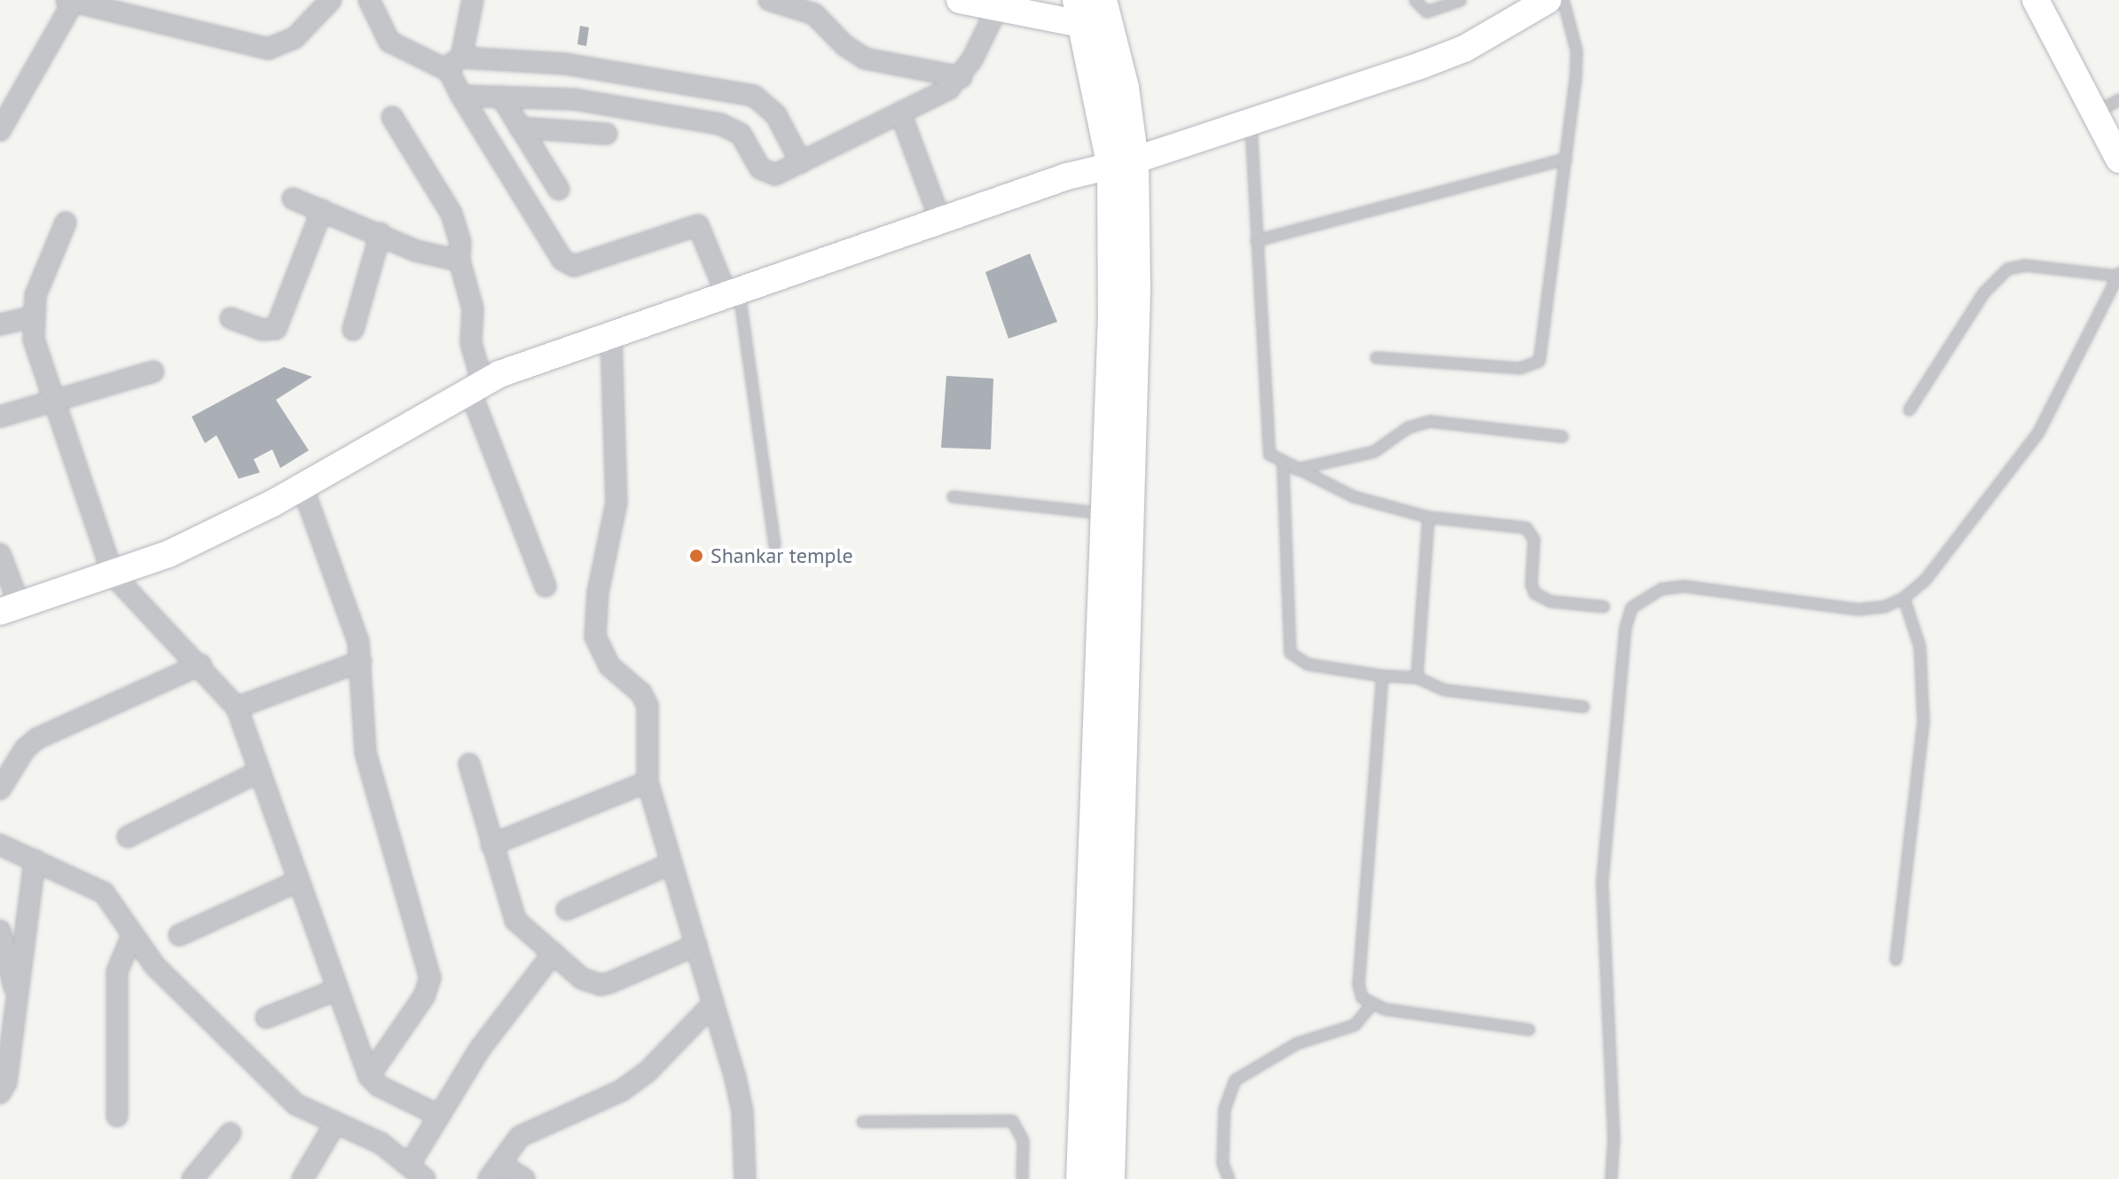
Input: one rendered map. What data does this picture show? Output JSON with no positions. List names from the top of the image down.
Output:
{
  "places": ["Shankar temple"]
}
